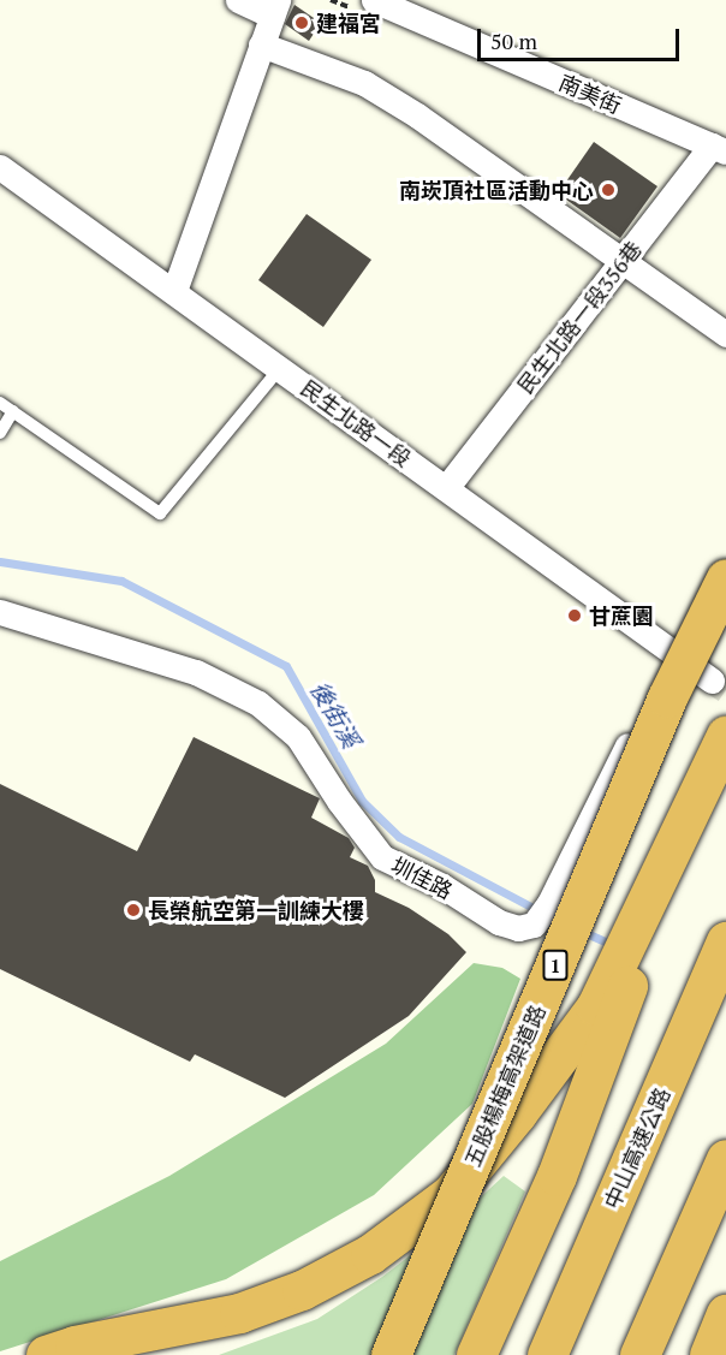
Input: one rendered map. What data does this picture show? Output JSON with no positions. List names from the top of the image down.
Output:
{
  "streets": {
    "highway": ["1", "五股楊梅高架道路", "中山高速公路"],
    "street": [
      "南美街",
      "民生北路一段356巷",
      "民生北路一段",
      "圳佳路"
    ]
  },
  "crossings": [
    ["南美街", "民生北路一段356巷"],
    ["民生北路一段356巷", "民生北路一段"],
    ["民生北路一段", "圳佳路"]
  ],
  "water": ["後街溪"],
  "places": [
    "建福宮",
    "南崁頂社區活動中心",
    "甘蔗園",
    "長榮航空第一訓練大樓"
  ],
  "scale_bar": "50 m"
}
